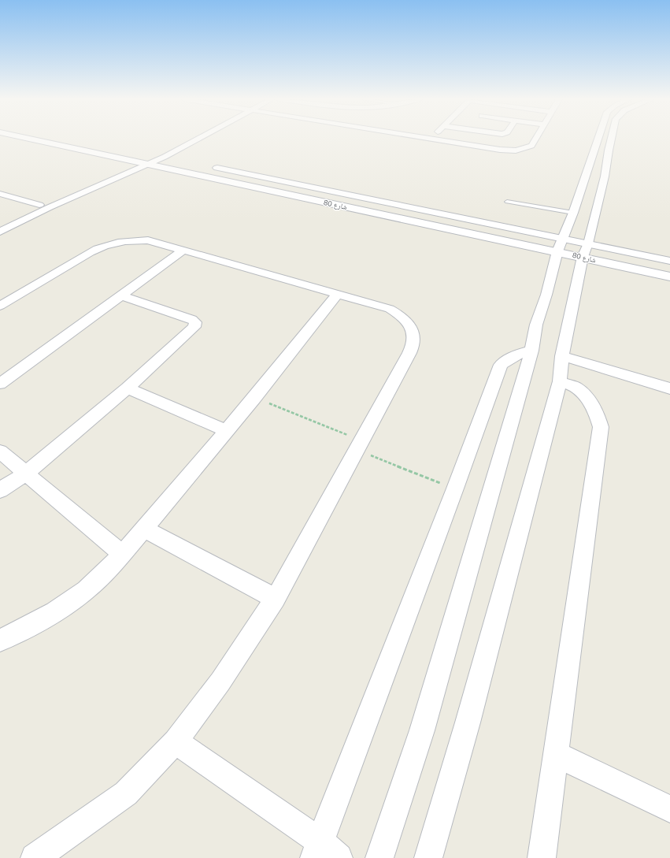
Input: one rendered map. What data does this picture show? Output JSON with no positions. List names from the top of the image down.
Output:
{
  "streets": {
    "street": ["شارع 80"]
  }
}
